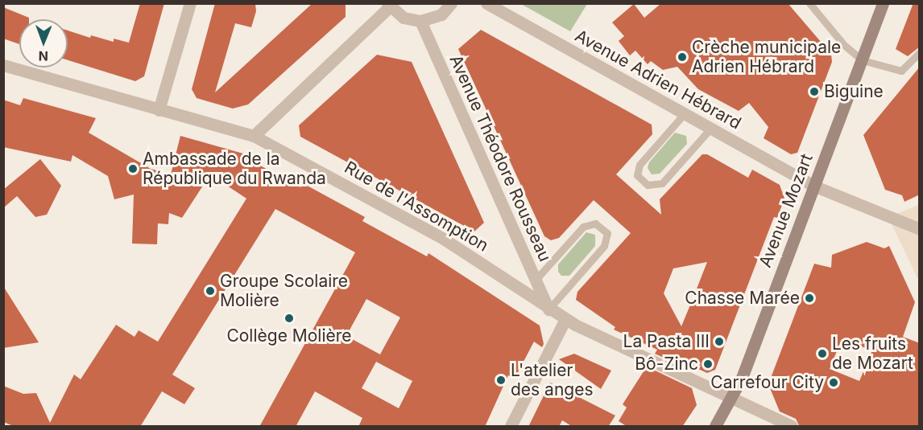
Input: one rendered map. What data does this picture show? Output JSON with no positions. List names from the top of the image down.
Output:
{
  "streets": {
    "street": [
      "Avenue Adrien Hébrard",
      "Avenue Théodore Rousseau",
      "Rue de l'Assomption",
      "Avenue Mozart"
    ]
  },
  "crossings": [
    ["Avenue Adrien Hébrard", "Avenue Mozart"],
    ["Avenue Théodore Rousseau", "Rue de l'Assomption"],
    ["Rue de l'Assomption", "Avenue Mozart"]
  ],
  "places": [
    "Crèche municipale Adrien Hébrard",
    "Biguine",
    "Ambassade de la République du Rwanda",
    "Groupe Scolaire Molière",
    "Chasse Marée",
    "Collège Molière",
    "La Pasta III",
    "Les fruits de Mozart",
    "Bô-Zinc",
    "L'atelier des anges",
    "Carrefour City"
  ],
  "north": "bottom"
}
